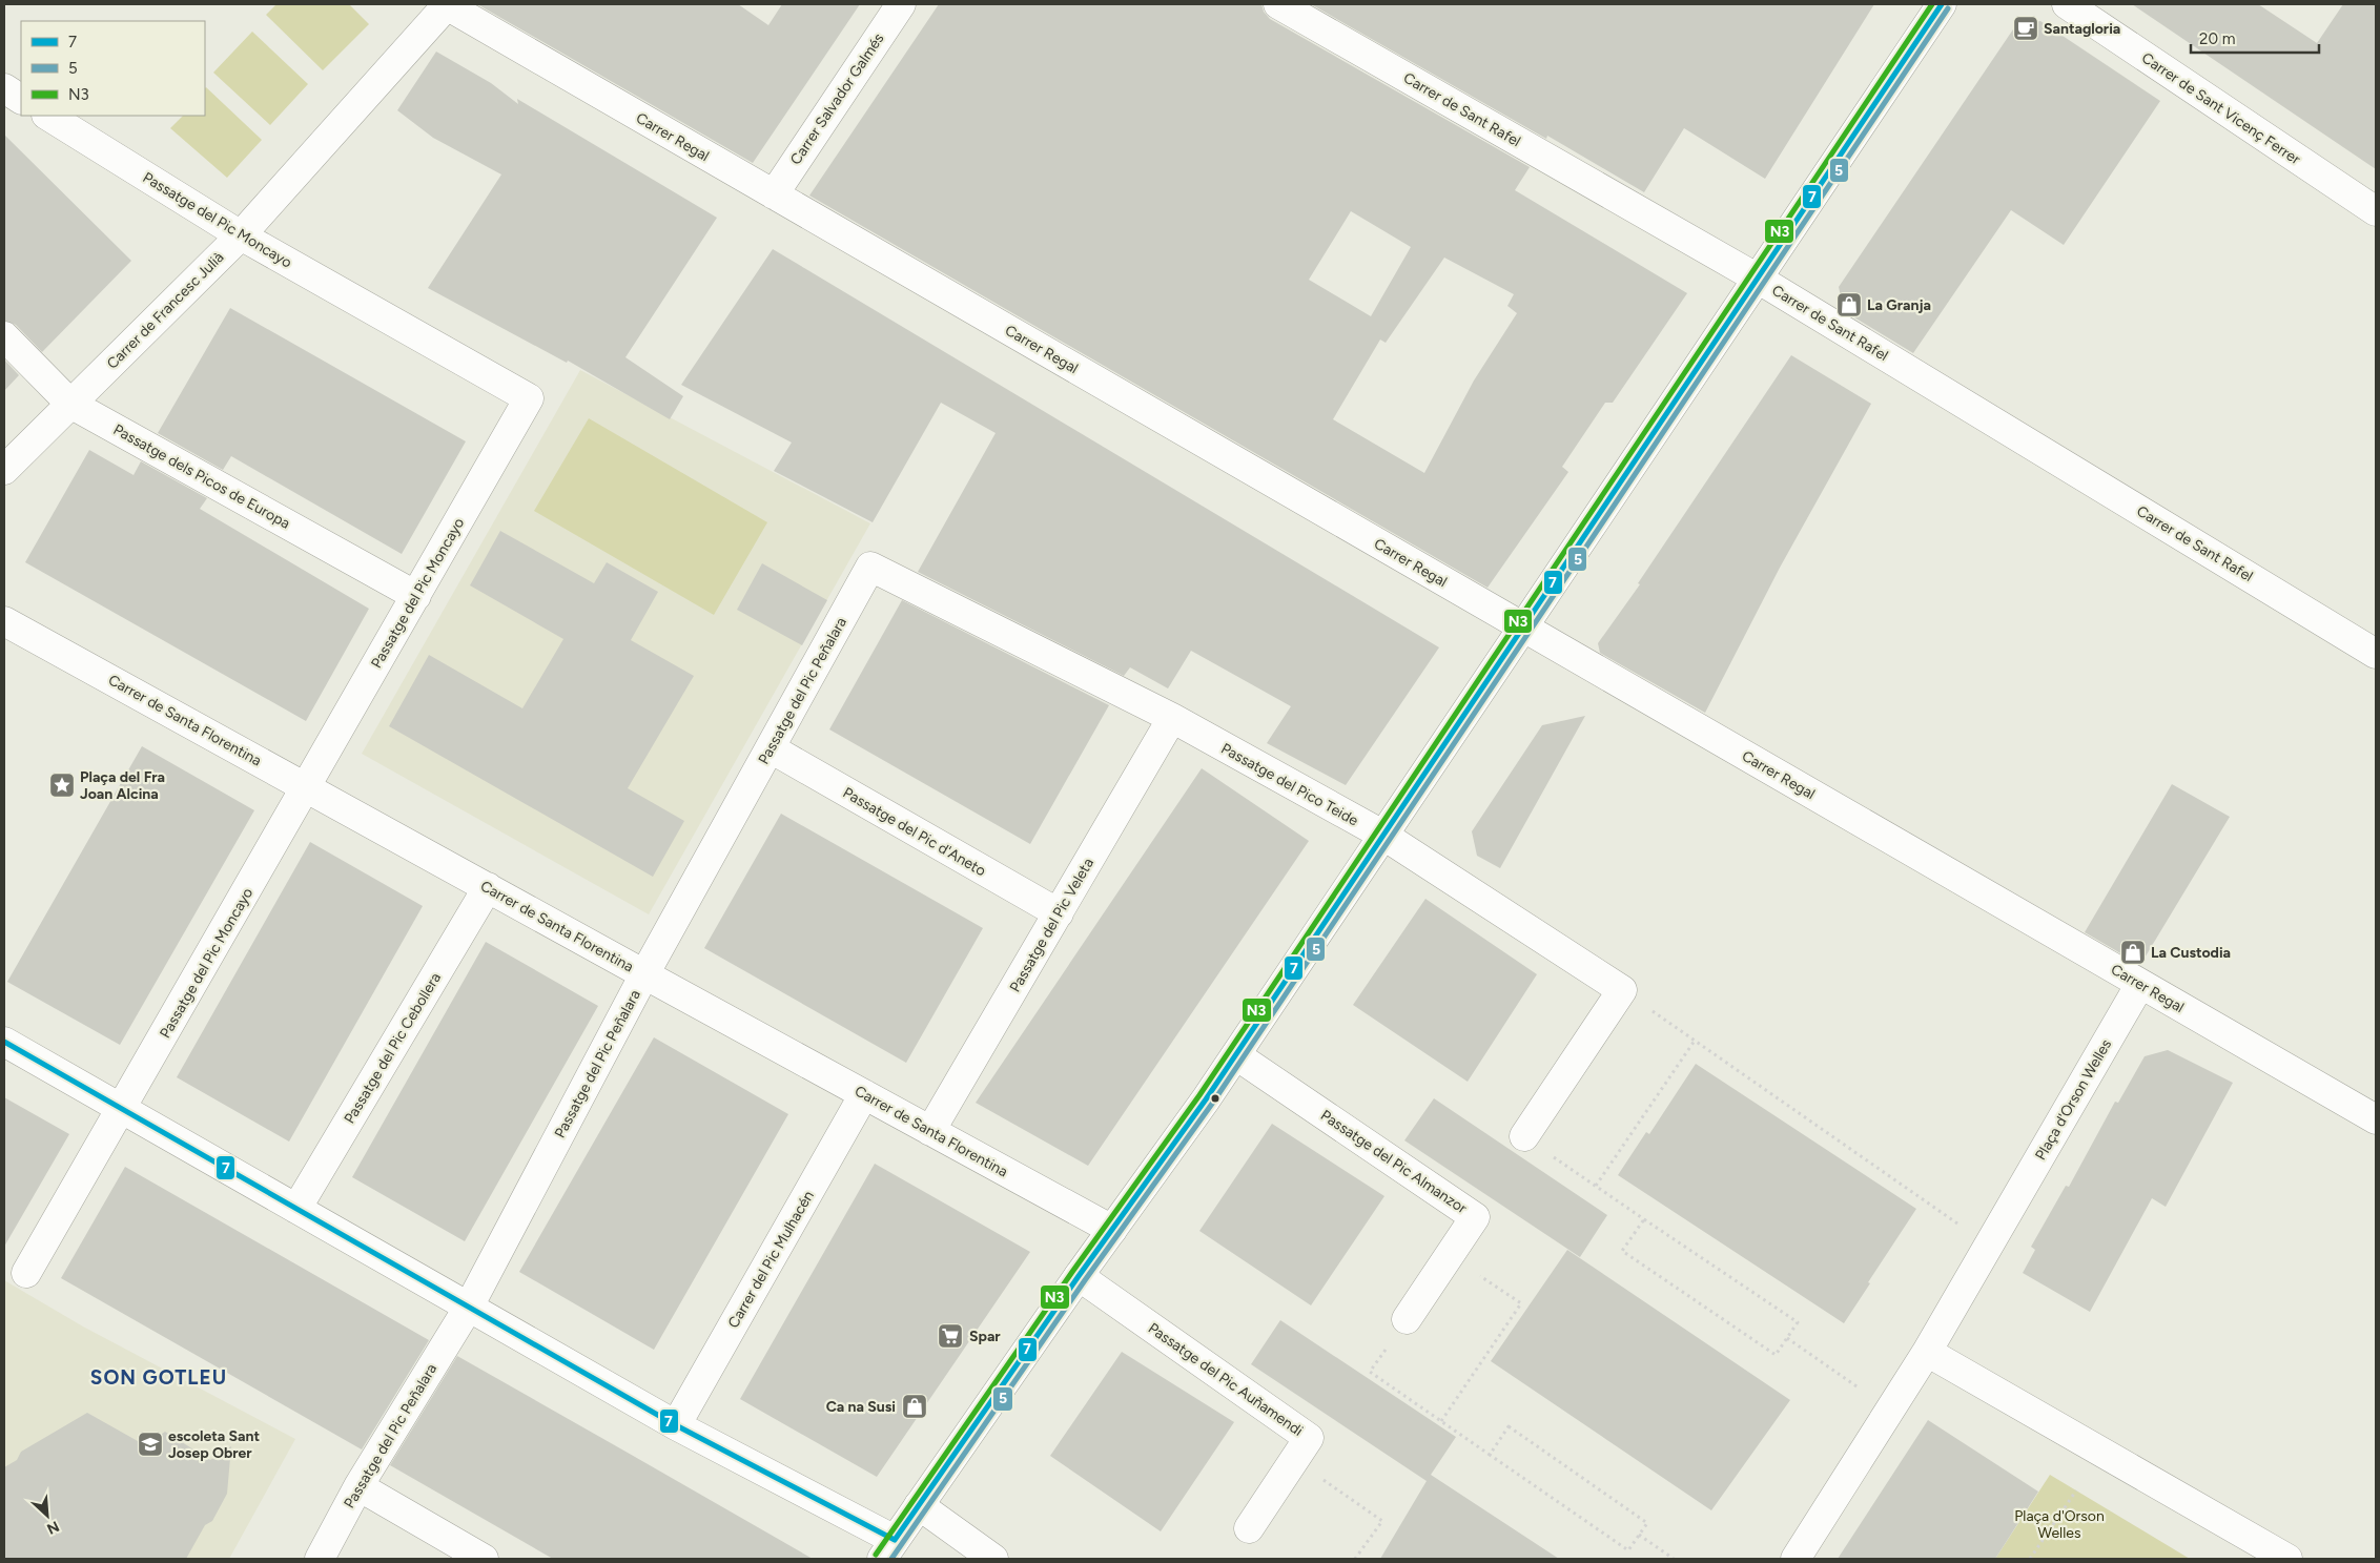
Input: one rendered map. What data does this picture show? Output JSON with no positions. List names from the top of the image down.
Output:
{
  "streets": {
    "street": [
      "Carrer Salvador Galmés",
      "Carrer de Sant Vicenç Ferrer",
      "Carrer de Sant Rafel",
      "Carrer Regal",
      "Passatge del Pic Moncayo",
      "Carrer de Francesc Julià",
      "Passatge dels Picos de Europa",
      "Passatge del Pic Peñalara",
      "Carrer de Santa Florentina",
      "Passatge del Pico Teide",
      "Passatge del Pic d'Aneto",
      "Passatge del Pic Veleta",
      "Passatge del Pic Cebollera",
      "Plaça d'Orson Welles",
      "Passatge del Pic Almanzor",
      "Carrer del Pic Mulhacén",
      "Passatge del Pic Auñamendi"
    ]
  },
  "crossings": [
    ["Carrer Salvador Galmés", "Carrer Regal"],
    ["Carrer Regal", "Carrer de Francesc Julià"],
    ["Carrer Regal", "Plaça d'Orson Welles"],
    ["Passatge del Pic Moncayo", "Carrer de Francesc Julià"],
    ["Passatge del Pic Moncayo", "Passatge dels Picos de Europa"],
    ["Passatge del Pic Moncayo", "Carrer de Santa Florentina"],
    ["Carrer de Francesc Julià", "Passatge dels Picos de Europa"],
    ["Passatge del Pic Peñalara", "Carrer de Santa Florentina"],
    ["Passatge del Pic Peñalara", "Passatge del Pico Teide"],
    ["Passatge del Pic Peñalara", "Passatge del Pic d'Aneto"],
    ["Carrer de Santa Florentina", "Passatge del Pic Veleta"],
    ["Carrer de Santa Florentina", "Passatge del Pic Cebollera"],
    ["Carrer de Santa Florentina", "Carrer del Pic Mulhacén"],
    ["Passatge del Pico Teide", "Passatge del Pic Veleta"],
    ["Passatge del Pic d'Aneto", "Passatge del Pic Veleta"]
  ],
  "districts": ["SON GOTLEU"],
  "parks": ["Plaça d'Orson Welles"],
  "places": {
    "cafe": ["Santagloria"],
    "shop": ["La Granja", "La Custodia", "Ca na Susi"],
    "place": ["Plaça del Fra Joan Alcina"],
    "supermarket": ["Spar"],
    "school or university": ["escoleta Sant Josep Obrer"]
  },
  "lines": ["transit line 7", "transit line N3", "transit line 5"],
  "legend": ["7", "5", "N3"],
  "scale_bar": "20 m",
  "north": "bottom right"
}
